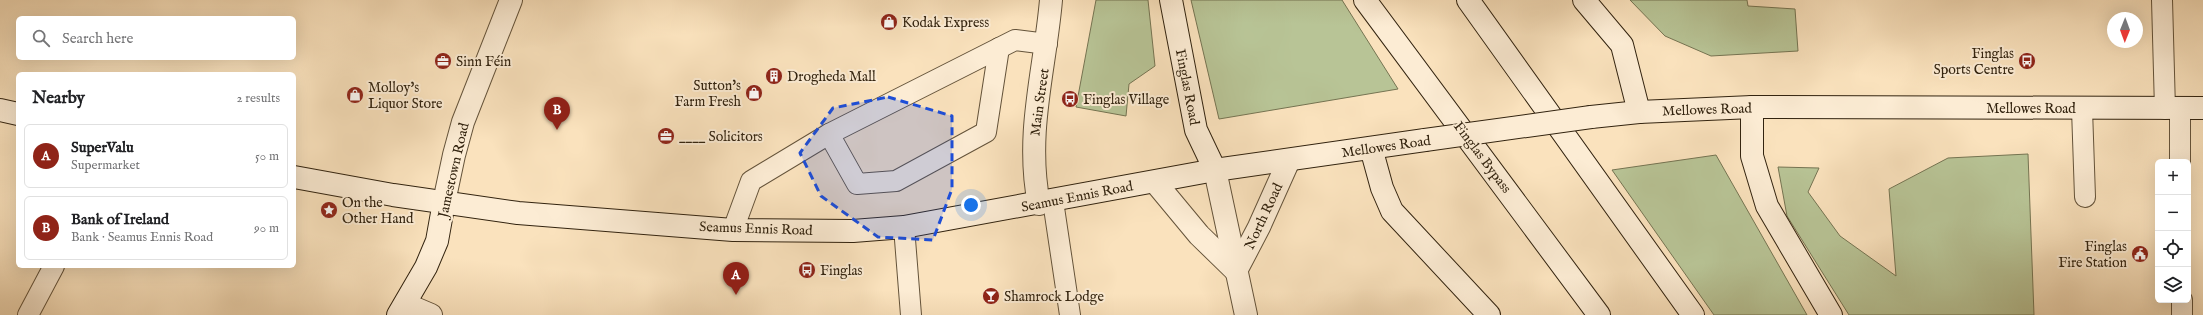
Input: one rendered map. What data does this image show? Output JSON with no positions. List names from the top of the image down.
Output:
{
  "streets": {
    "main road": [
      "Finglas Road",
      "Main Street",
      "Mellowes Road",
      "Finglas Bypass",
      "Jamestown Road",
      "Seamus Ennis Road",
      "North Road"
    ]
  },
  "crossings": [
    ["Finglas Road", "Mellowes Road"],
    ["Finglas Road", "Seamus Ennis Road"],
    ["Finglas Road", "North Road"],
    ["Main Street", "Seamus Ennis Road"],
    ["Mellowes Road", "Seamus Ennis Road"],
    ["Mellowes Road", "North Road"],
    ["Jamestown Road", "Seamus Ennis Road"],
    ["Seamus Ennis Road", "North Road"]
  ],
  "places": {
    "shop": ["Kodak Express", "Sutton's Farm Fresh", "Molloy's Liquor Store"],
    "office": ["Sinn Féin", "____ Solicitors"],
    "bus stop": ["Finglas Sports Centre", "Finglas Village", "Finglas"],
    "building": ["Drogheda Mall"],
    "place": ["On the Other Hand"],
    "public building": ["Finglas Fire Station"],
    "bar": ["Shamrock Lodge"]
  },
  "north": "bottom",
  "page": {
    "search": "Search here",
    "heading": ["Nearby", "2 results"],
    "pins": ["B", "A"],
    "list": [
      {
        "mark": "A",
        "name": "SuperValu",
        "note": "Supermarket",
        "value": "50 m"
      },
      {
        "mark": "B",
        "name": "Bank of Ireland",
        "note": "Bank · Seamus Ennis Road",
        "value": "90 m"
      }
    ],
    "map_buttons": ["+", "−"]
  }
}
